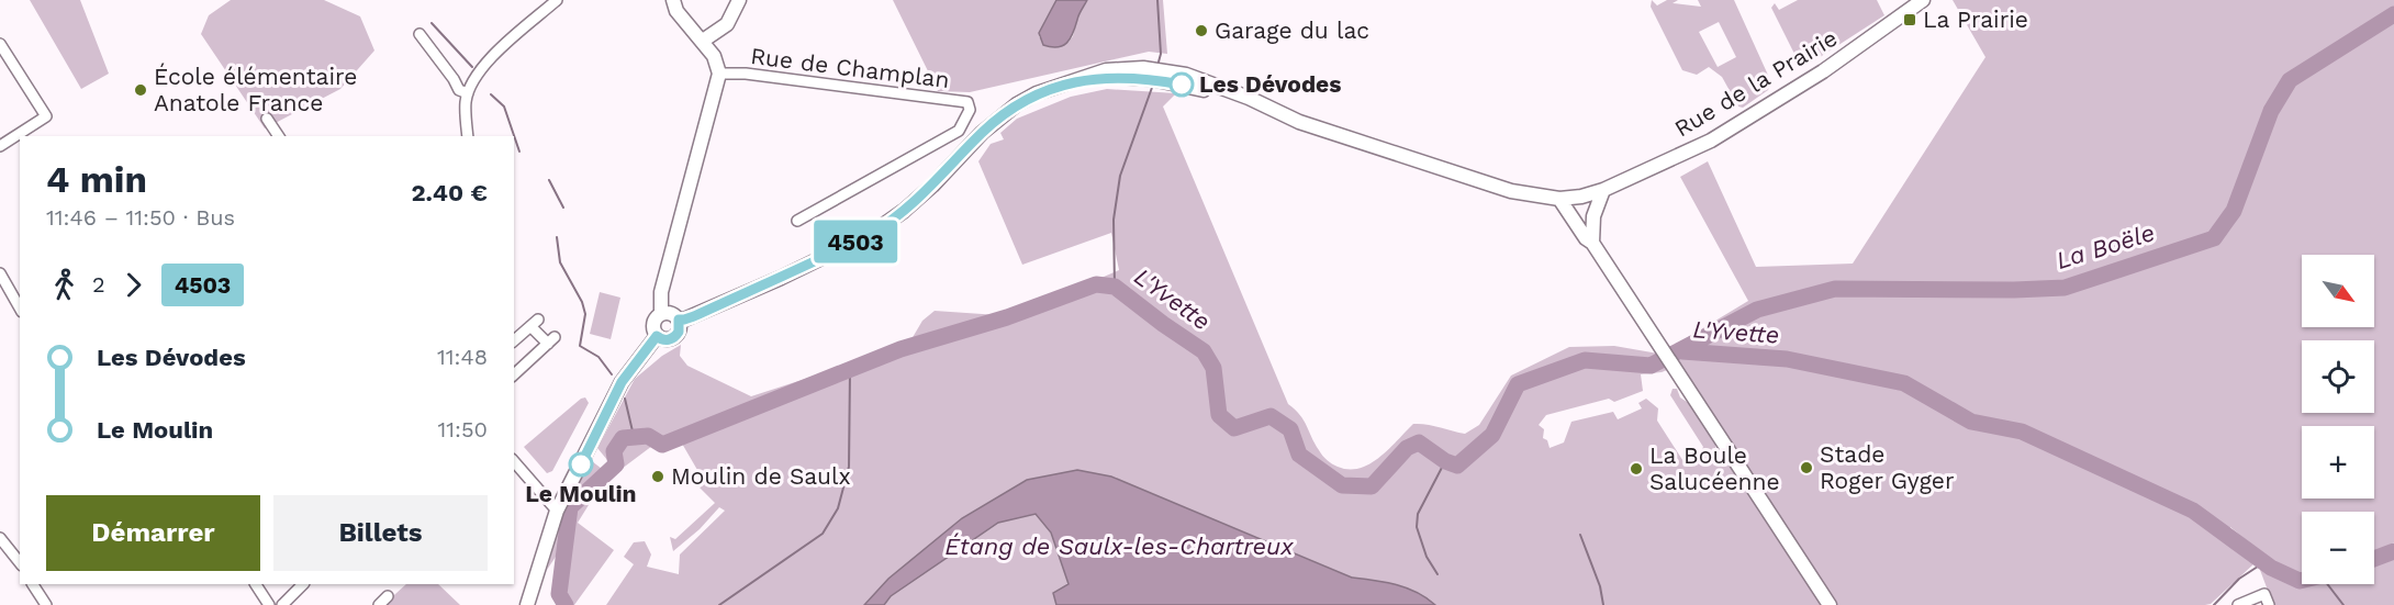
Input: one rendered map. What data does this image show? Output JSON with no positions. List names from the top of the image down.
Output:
{
  "streets": {
    "street": ["Rue de Champlan", "Rue de la Prairie"]
  },
  "water": ["La Boële", "L'Yvette", "Étang de Saulx-les-Chartreux"],
  "places": {
    "transit": ["La Prairie"],
    "other": [
      "Garage du lac",
      "Les Dévodes",
      "École élémentaire Anatole France",
      "Le Moulin",
      "Stade Roger Gyger",
      "La Boule Salucéenne",
      "Moulin de Saulx"
    ]
  },
  "lines": ["bus line 4503"],
  "north": "bottom right",
  "page": {
    "on_map": "4503",
    "heading": ["4 min", "11:46 – 11:50 · Bus", "2.40 €"],
    "legs": ["2", "4503"],
    "map_buttons": ["+", "−"],
    "list": [
      {
        "name": "Les Dévodes",
        "value": "11:48"
      },
      {
        "name": "Le Moulin",
        "value": "11:50"
      }
    ],
    "buttons": ["Démarrer", "Billets"]
  }
}
